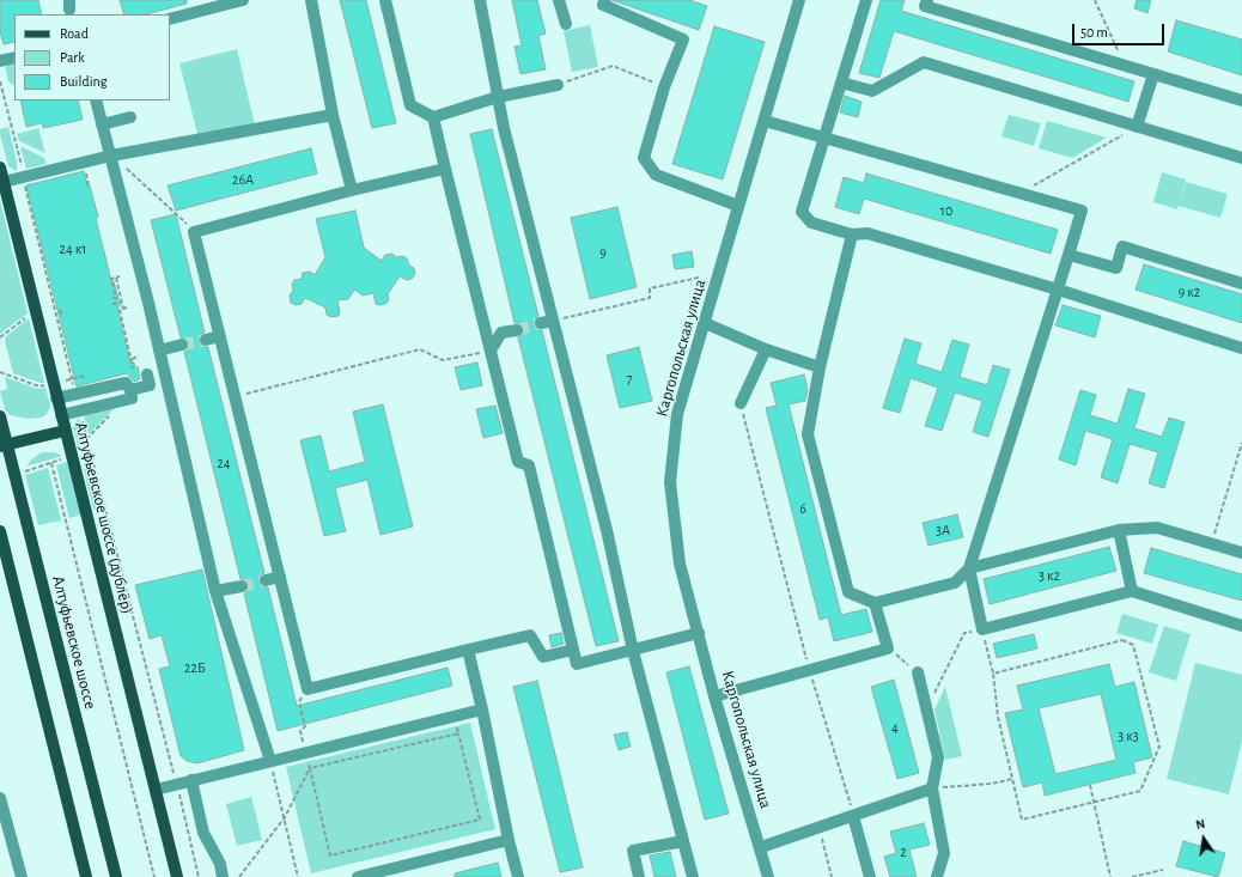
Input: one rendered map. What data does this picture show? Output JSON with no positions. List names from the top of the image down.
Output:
{
  "streets": {
    "main road": ["Алтуфьевское шоссе (дублёр)", "Алтуфьевское шоссе"],
    "street": ["Каргопольская улица"]
  },
  "house_numbers": [
    "26А",
    "10",
    "24 к1",
    "9",
    "9 к2",
    "7",
    "24",
    "6",
    "3А",
    "3 к2",
    "22Б",
    "4",
    "3 к3",
    "2"
  ],
  "legend": ["Road", "Park", "Building"],
  "scale_bar": "50 m",
  "north": "top"
}
